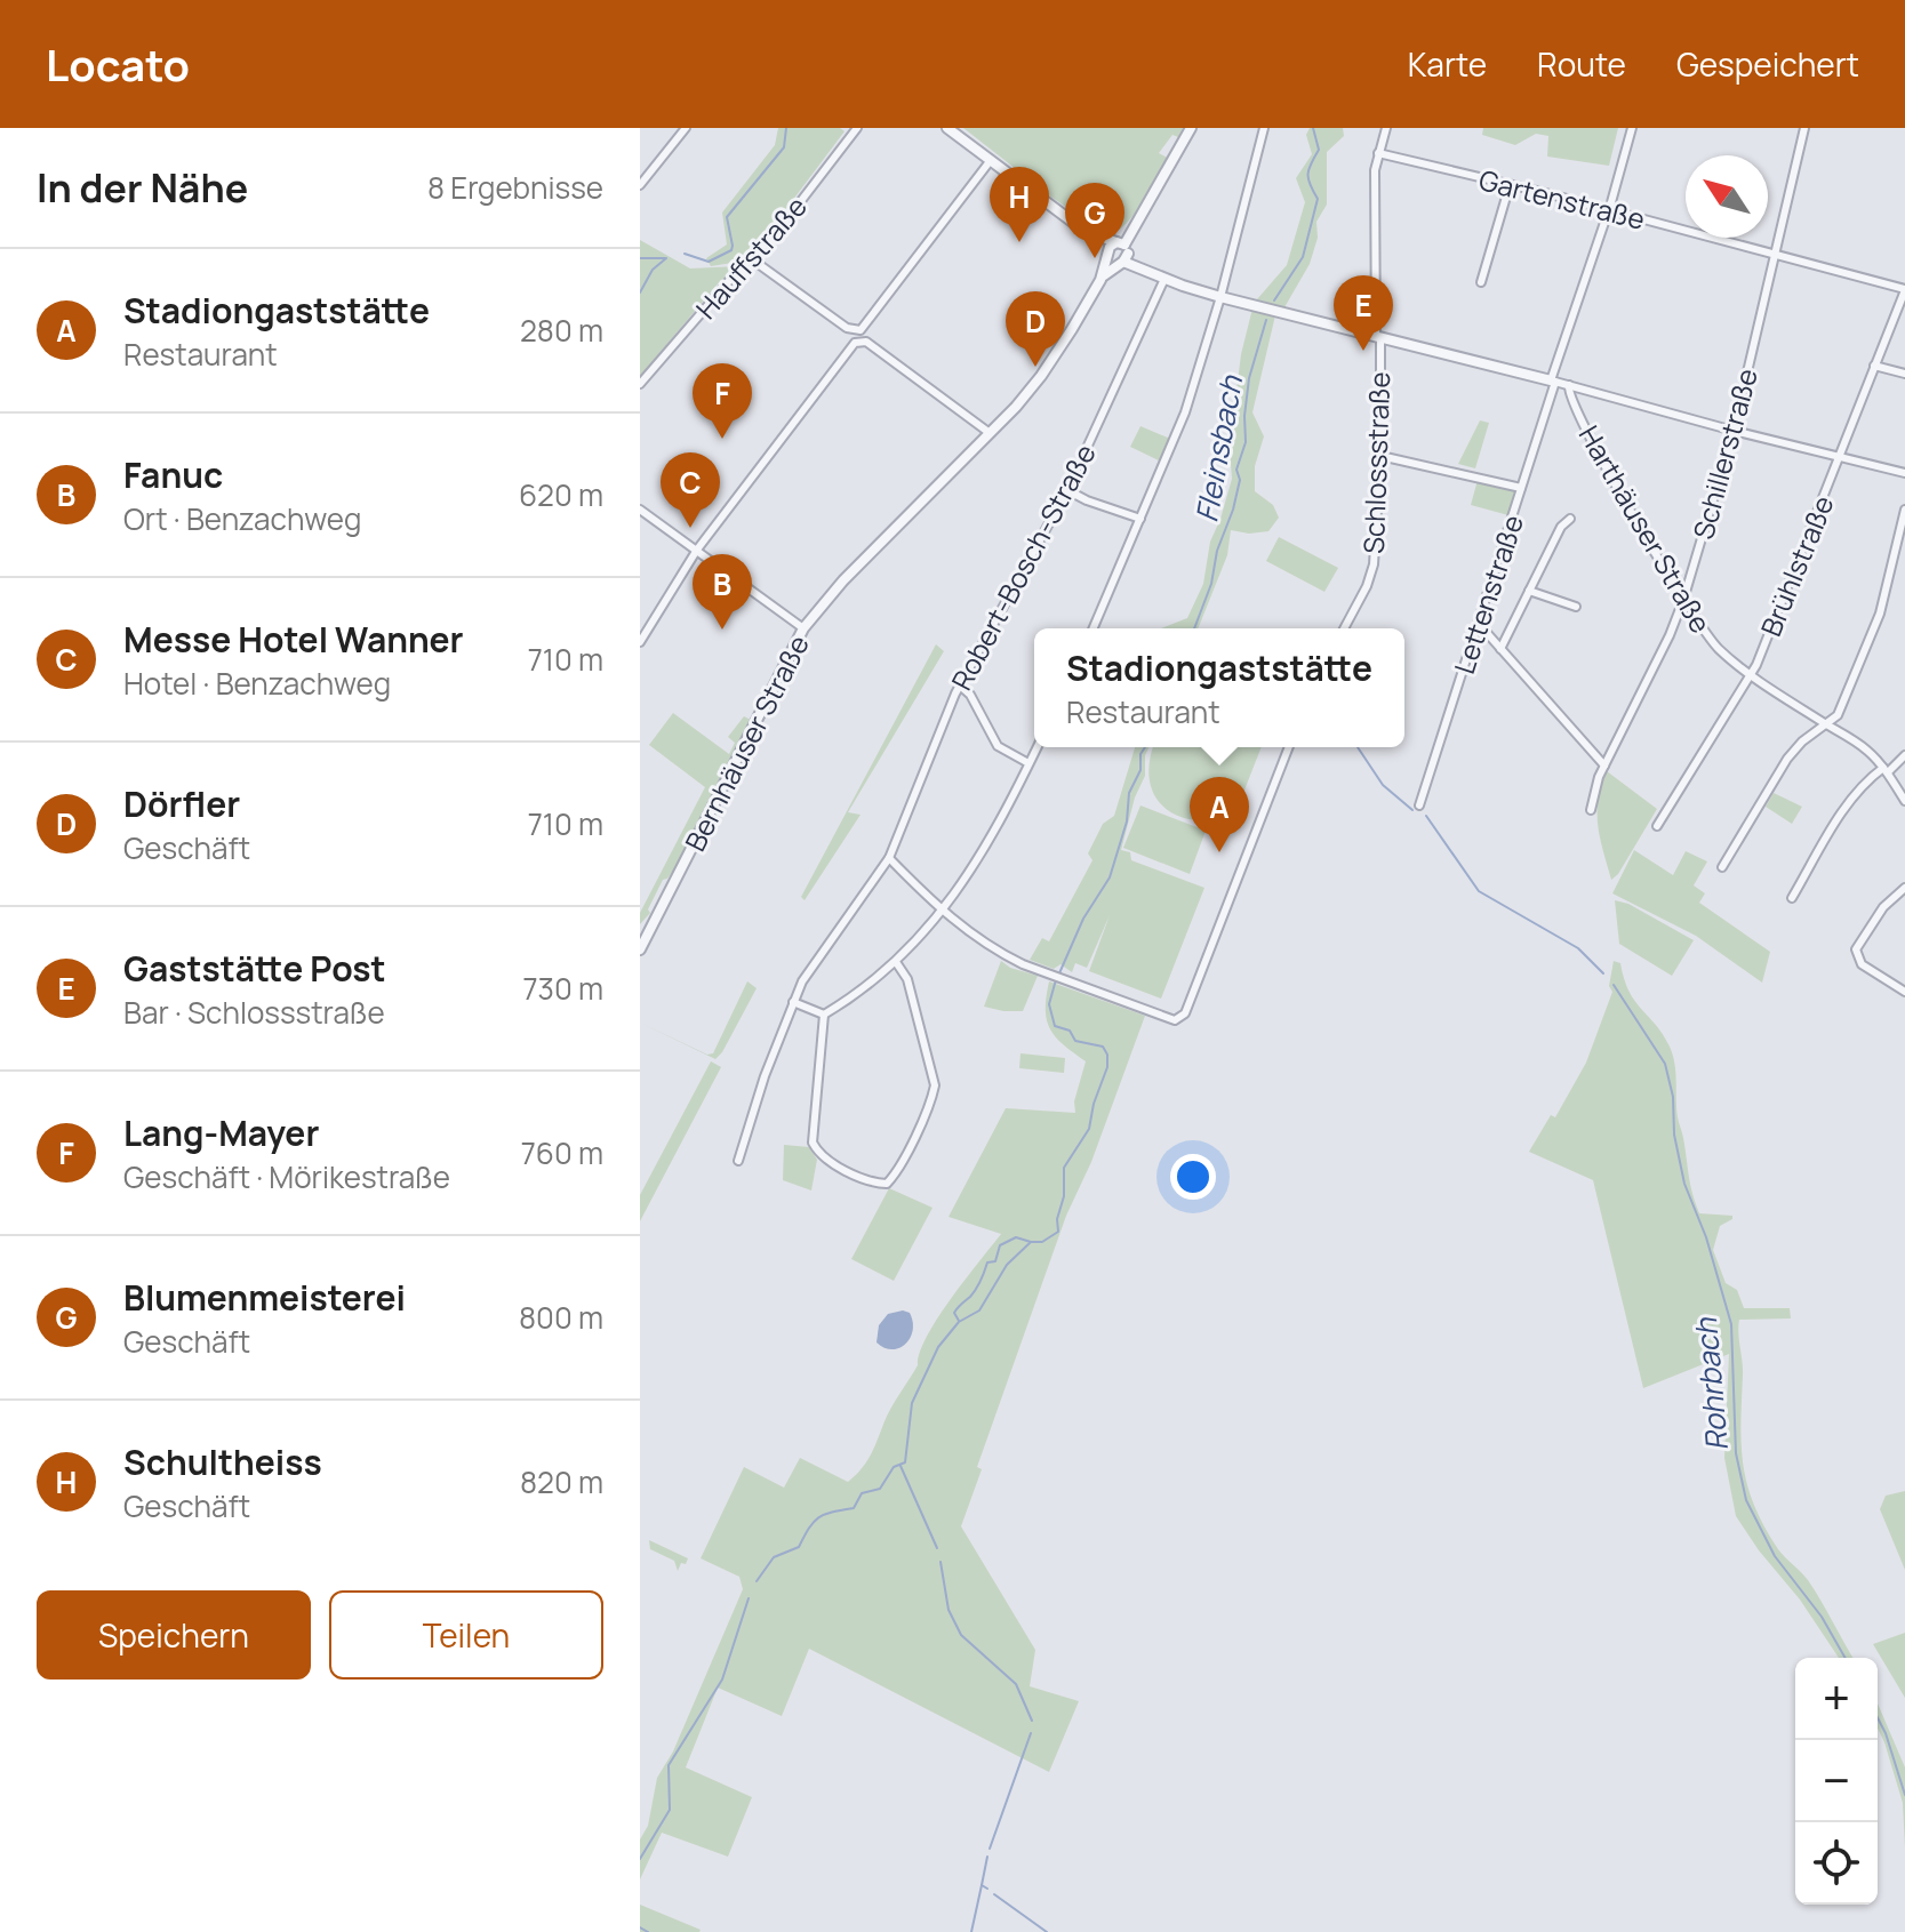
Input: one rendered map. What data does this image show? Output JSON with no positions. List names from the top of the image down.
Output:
{
  "streets": {
    "street": [
      "Gartenstraße",
      "Hauffstraße",
      "Schillerstraße",
      "Schlossstraße",
      "Harthäuser Straße",
      "Brühlstraße",
      "Robert-Bosch-Straße",
      "Lettenstraße",
      "Bernhäuser Straße"
    ]
  },
  "crossings": [
    ["Gartenstraße", "Schillerstraße"],
    ["Gartenstraße", "Schlossstraße"],
    ["Gartenstraße", "Brühlstraße"],
    ["Gartenstraße", "Lettenstraße"],
    ["Schillerstraße", "Harthäuser Straße"],
    ["Harthäuser Straße", "Brühlstraße"]
  ],
  "water": ["Fleinsbach", "Rohrbach"],
  "north": "top left",
  "page": {
    "header": "Locato",
    "nav": ["Karte", "Route", "Gespeichert"],
    "heading": ["In der Nähe", "8 Ergebnisse"],
    "pins": [
      "H",
      "G",
      "E",
      "D",
      "F",
      "C",
      "B",
      "A"
    ],
    "list": [
      {
        "mark": "A",
        "name": "Stadiongaststätte",
        "note": "Restaurant",
        "value": "280 m"
      },
      {
        "mark": "B",
        "name": "Fanuc",
        "note": "Ort · Benzachweg",
        "value": "620 m"
      },
      {
        "mark": "C",
        "name": "Messe Hotel Wanner",
        "note": "Hotel · Benzachweg",
        "value": "710 m"
      },
      {
        "mark": "D",
        "name": "Dörfler",
        "note": "Geschäft",
        "value": "710 m"
      },
      {
        "mark": "E",
        "name": "Gaststätte Post",
        "note": "Bar · Schlossstraße",
        "value": "730 m"
      },
      {
        "mark": "F",
        "name": "Lang-Mayer",
        "note": "Geschäft · Mörikestraße",
        "value": "760 m"
      },
      {
        "mark": "G",
        "name": "Blumenmeisterei",
        "note": "Geschäft",
        "value": "800 m"
      },
      {
        "mark": "H",
        "name": "Schultheiss",
        "note": "Geschäft",
        "value": "820 m"
      }
    ],
    "popup": ["Stadiongaststätte", "Restaurant"],
    "buttons": ["Speichern", "Teilen"],
    "map_buttons": ["+", "−"]
  }
}
